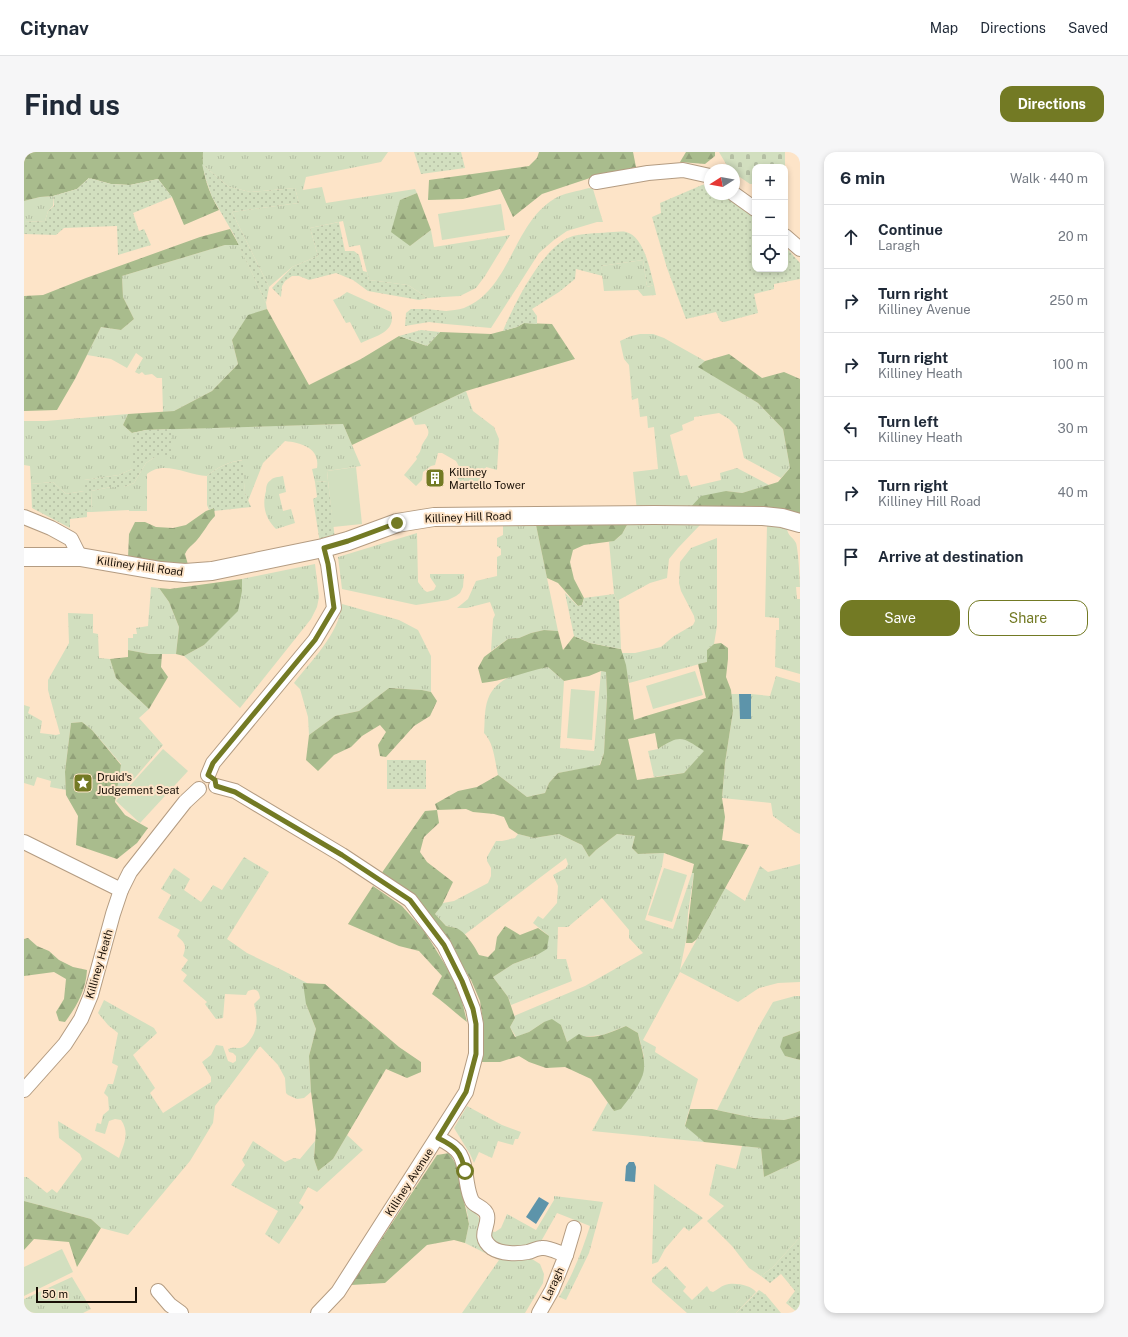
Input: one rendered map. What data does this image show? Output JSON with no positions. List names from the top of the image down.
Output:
{
  "streets": {
    "main road": ["Killiney Hill Road"],
    "street": ["Killiney Heath", "Killiney Avenue", "Laragh"]
  },
  "crossings": [
    ["Killiney Heath", "Killiney Avenue"],
    ["Killiney Avenue", "Laragh"]
  ],
  "places": {
    "building": ["Killiney Martello Tower"],
    "place": ["Druid's Judgement Seat"]
  },
  "scale_bar": "50 m",
  "north": "left",
  "page": {
    "header": "Citynav",
    "nav": ["Map", "Directions", "Saved"],
    "buttons": [
      "Directions",
      ["Save", "Share"]
    ],
    "title": "Find us",
    "heading": ["6 min", "Walk · 440 m"],
    "map_buttons": ["+", "−"],
    "list": [
      ["Continue", "Laragh", "20 m"],
      ["Turn right", "Killiney Avenue", "250 m"],
      ["Turn right", "Killiney Heath", "100 m"],
      ["Turn left", "Killiney Heath", "30 m"],
      ["Turn right", "Killiney Hill Road", "40 m"],
      "Arrive at destination"
    ],
    "scale": "50 m"
  }
}
